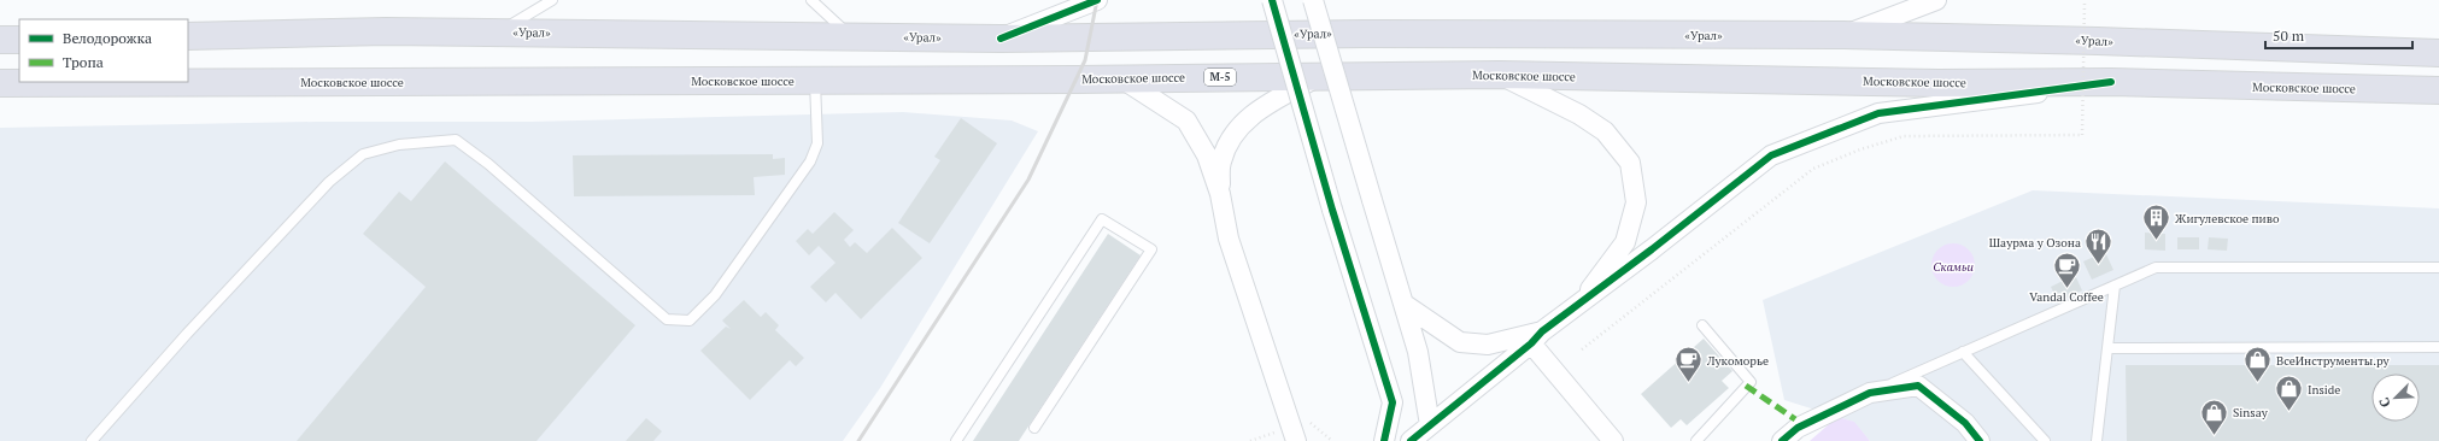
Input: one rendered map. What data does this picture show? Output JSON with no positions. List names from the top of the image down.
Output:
{
  "streets": {
    "highway": ["«Урал»", "Московское шоссе", "М-5"]
  },
  "parks": ["Скамьи"],
  "places": {
    "building": ["Жигулевское пиво"],
    "restaurant": ["Шаурма у Озона"],
    "cafe": ["Vandal Coffee", "Лукоморье"],
    "shop": ["ВсеИнструменты.ру", "Inside", "Sinsay"]
  },
  "legend": ["Велодорожка", "Тропа"],
  "scale_bar": "50 m",
  "north": "bottom left"
}
